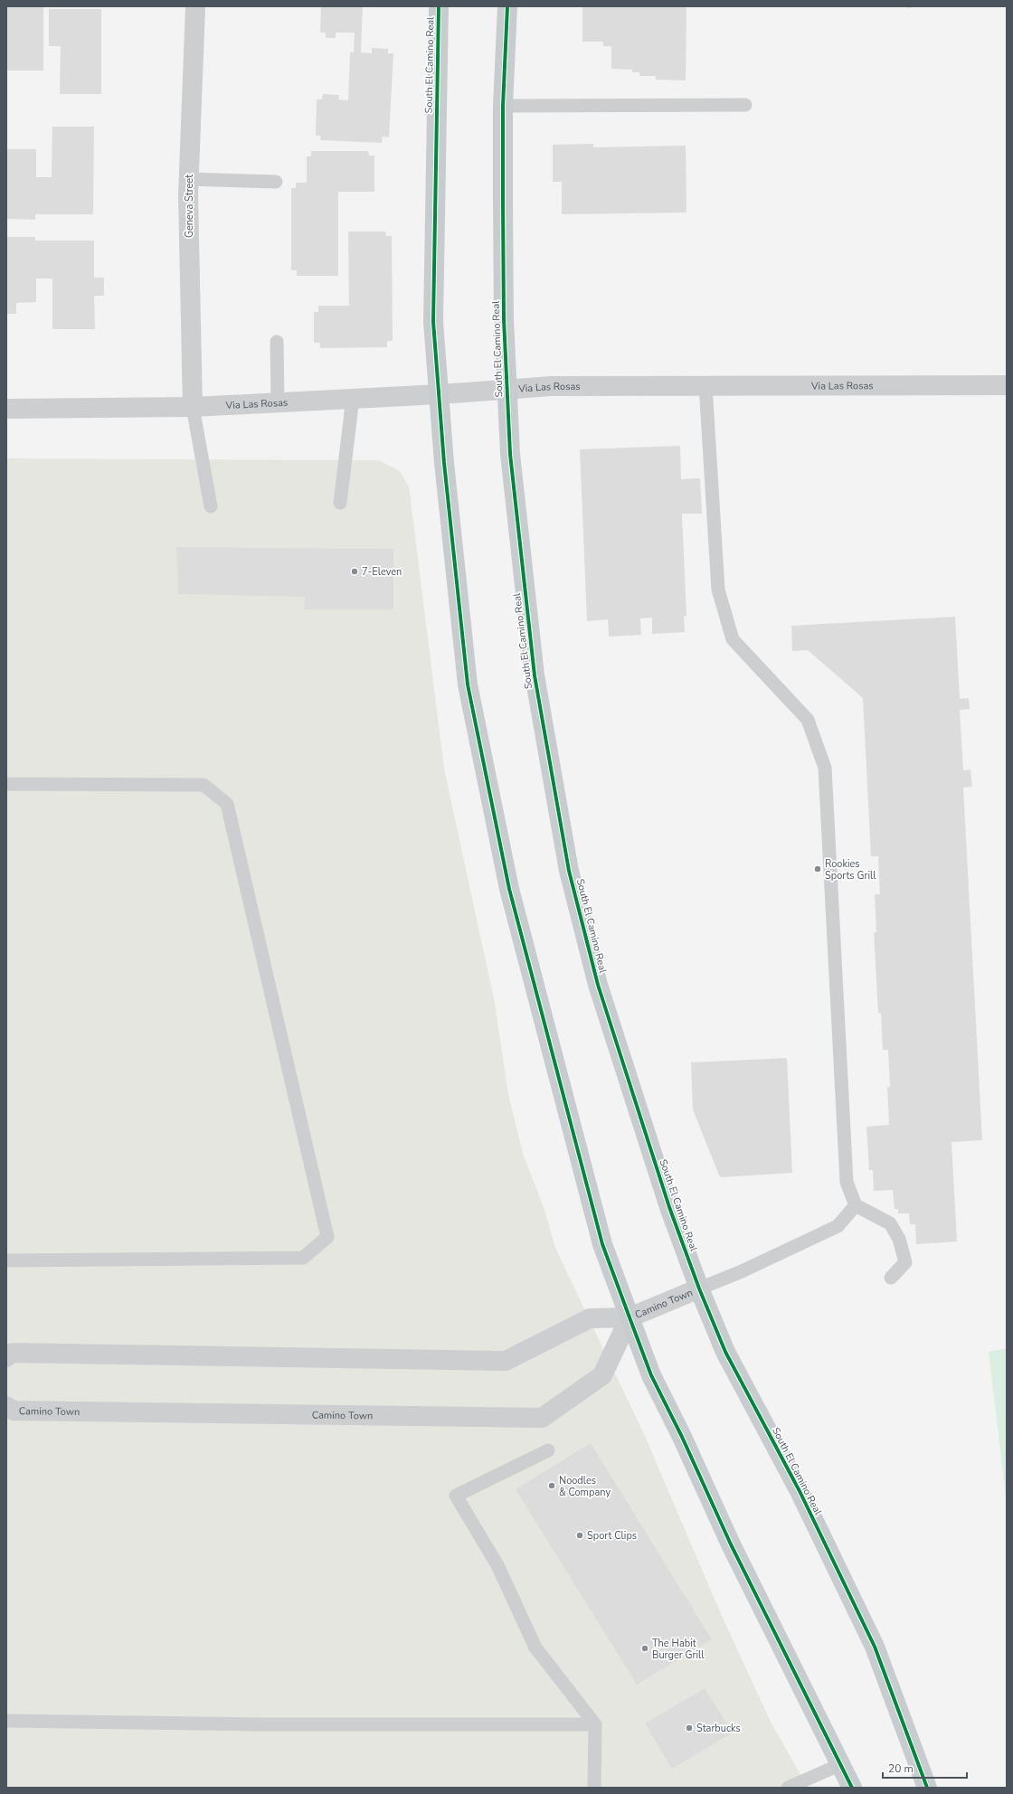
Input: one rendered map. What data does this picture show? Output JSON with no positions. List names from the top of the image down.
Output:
{
  "streets": {
    "main road": ["South El Camino Real"],
    "street": ["Geneva Street", "Via Las Rosas", "Camino Town"]
  },
  "crossings": [
    ["South El Camino Real", "Via Las Rosas"],
    ["South El Camino Real", "Camino Town"],
    ["Geneva Street", "Via Las Rosas"]
  ],
  "places": [
    "7-Eleven",
    "Rookies Sports Grill",
    "Noodles & Company",
    "Sport Clips",
    "The Habit Burger Grill",
    "Starbucks"
  ],
  "scale_bar": "20 m"
}
